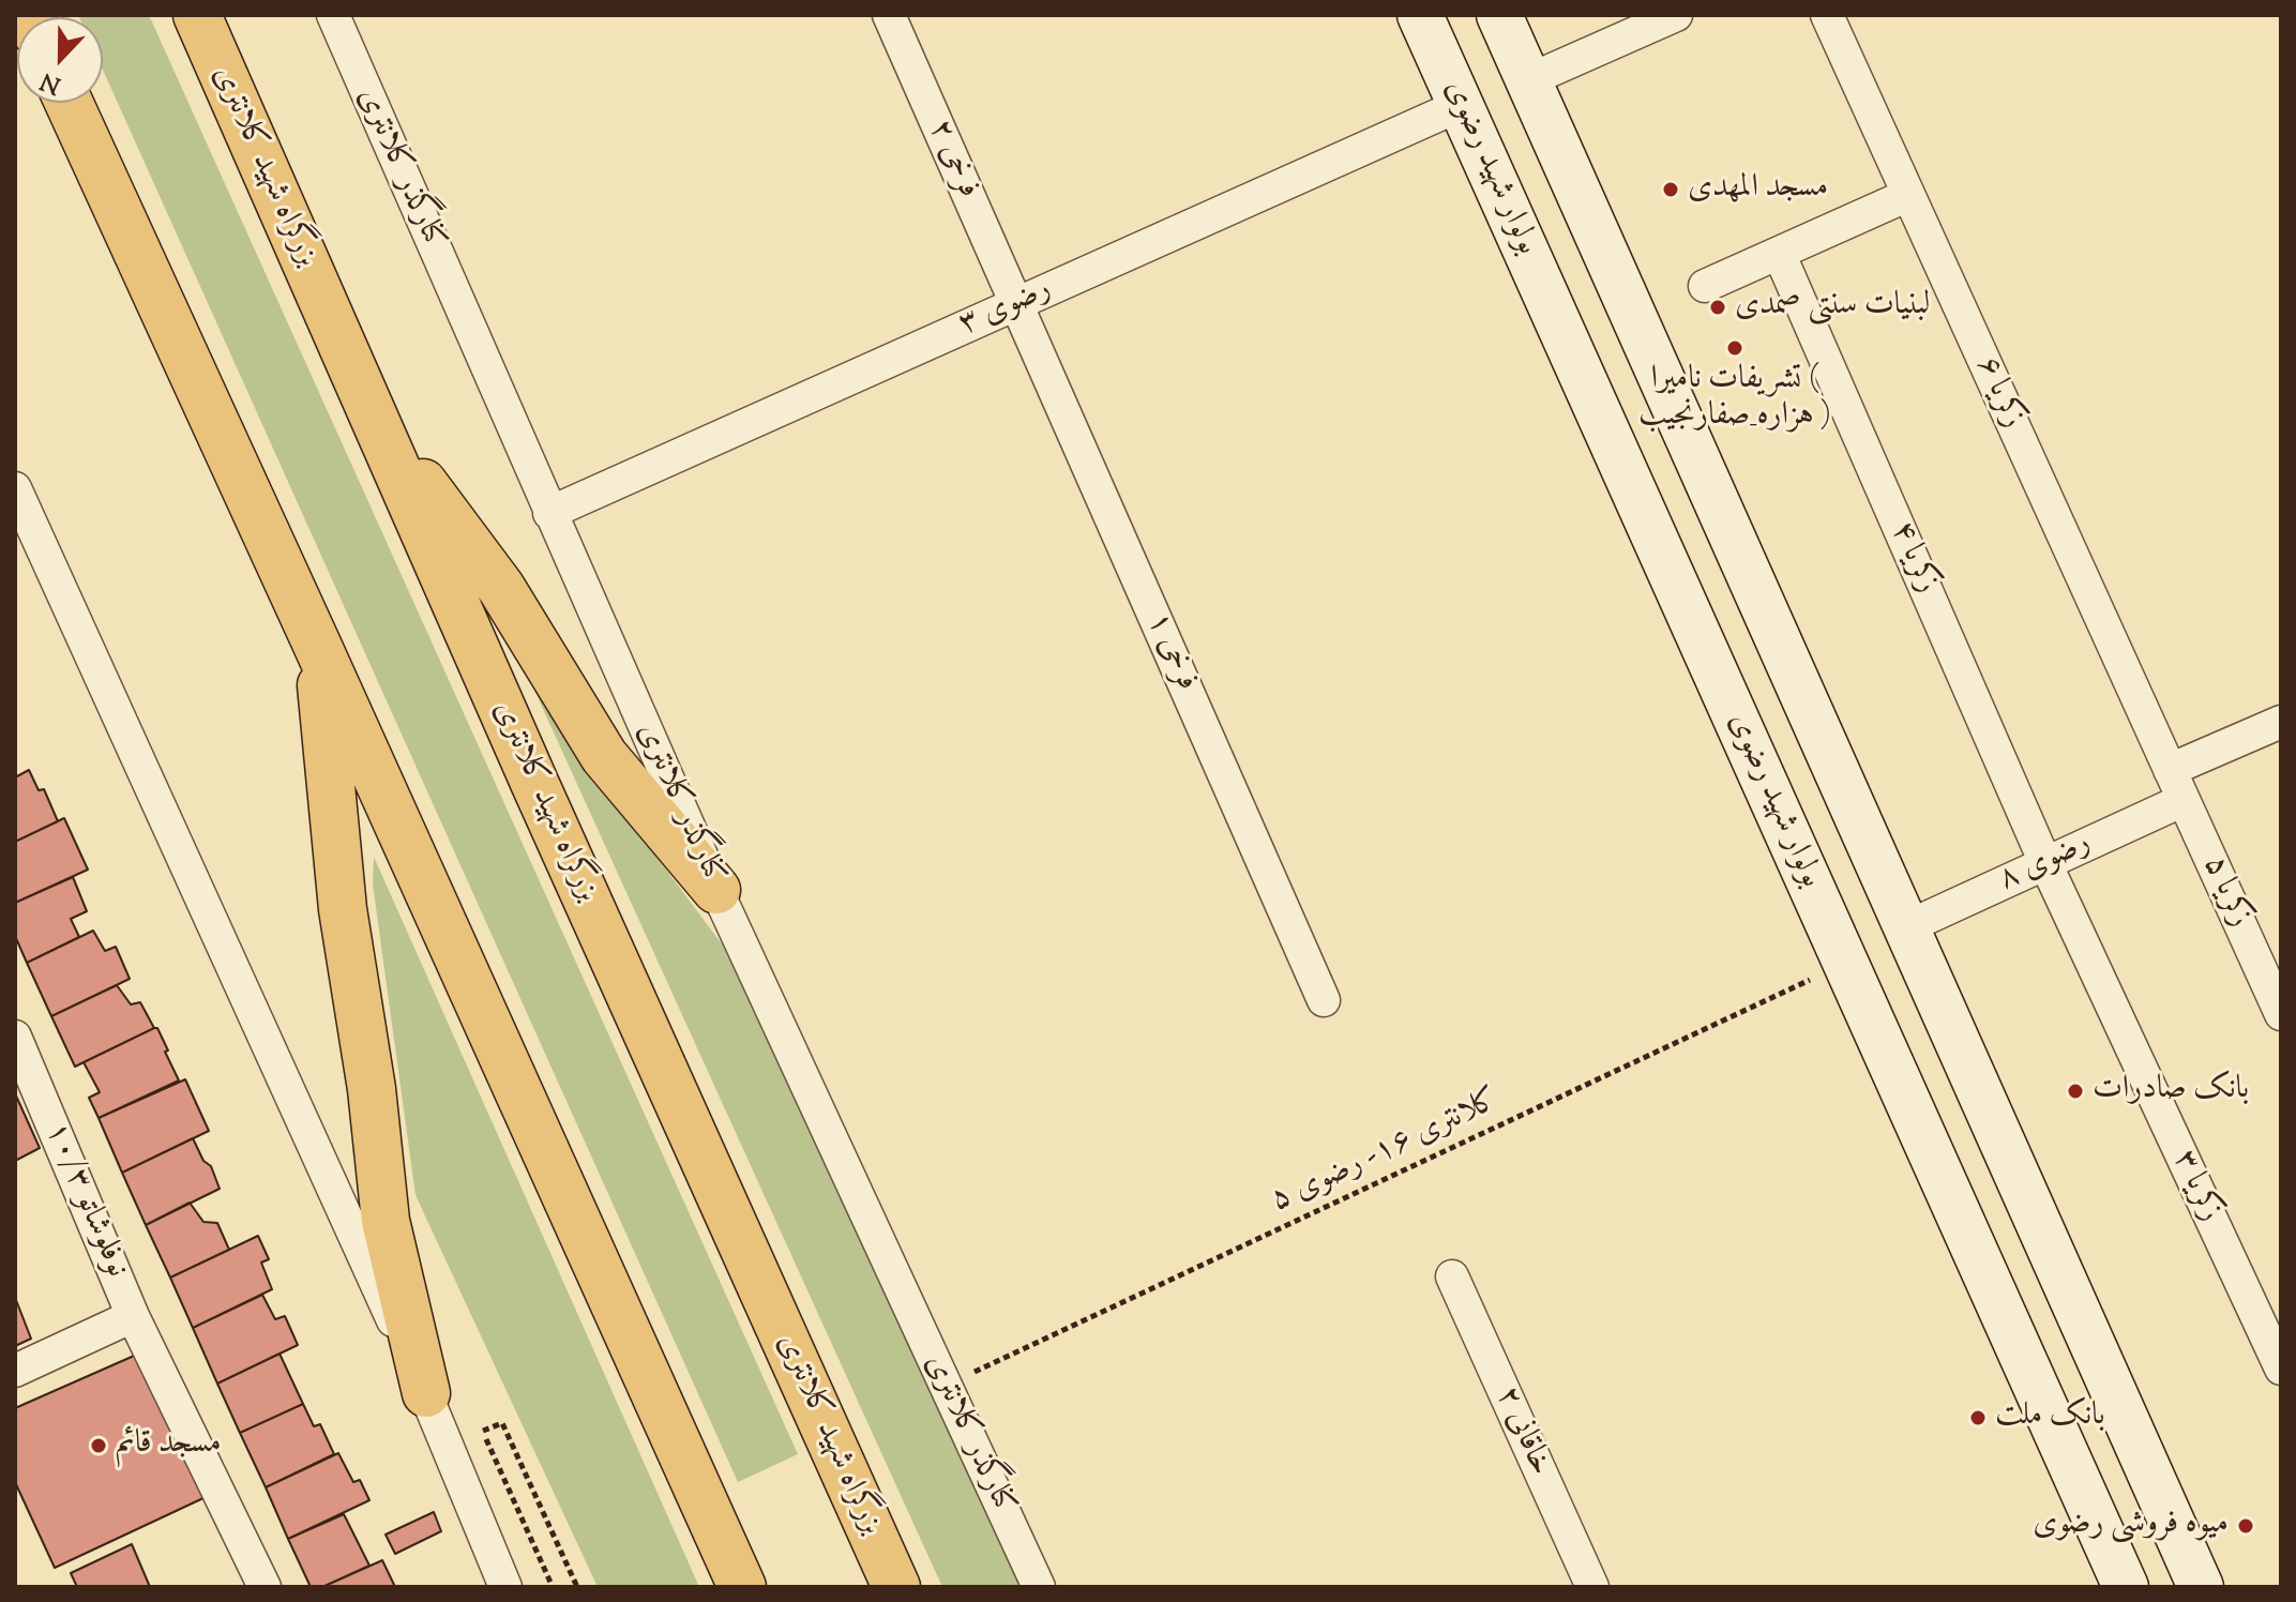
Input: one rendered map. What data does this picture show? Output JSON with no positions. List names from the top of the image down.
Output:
{
  "streets": {
    "highway": ["بزرگراه شهید کلانتری"],
    "street": [
      "فرخی ۲",
      "بولوار شهید رضوی",
      "کنارگذر کلانتری",
      "رضوی ۳",
      "زکریا ۶",
      "زکریا ۴",
      "فرخی ۱",
      "رضوی ۸",
      "زکریا ۵",
      "زکریا ۳",
      "نوفلوشاتو ۱۰/۳",
      "خاقانی ۲"
    ],
    "path": ["کلانتری ۱۶- رضوی ۵"]
  },
  "crossings": [
    ["فرخی ۲", "رضوی ۳"],
    ["فرخی ۲", "فرخی ۱"],
    ["بولوار شهید رضوی", "رضوی ۳"],
    ["بولوار شهید رضوی", "کلانتری ۱۶- رضوی ۵"],
    ["کنارگذر کلانتری", "رضوی ۳"],
    ["کنارگذر کلانتری", "کلانتری ۱۶- رضوی ۵"],
    ["رضوی ۳", "فرخی ۱"],
    ["زکریا ۶", "زکریا ۵"],
    ["زکریا ۴", "رضوی ۸"],
    ["زکریا ۴", "زکریا ۳"],
    ["رضوی ۸", "زکریا ۵"],
    ["رضوی ۸", "زکریا ۳"]
  ],
  "places": [
    "مسجد المهدی",
    "لبنیات سنتی صمدی",
    "تشریفات نامیرا ( هزاره_صفارنجیب )",
    "بانک صادرات",
    "بانک ملت",
    "مسجد قائم",
    "میوه فروشی رضوی"
  ],
  "north": "bottom"
}
